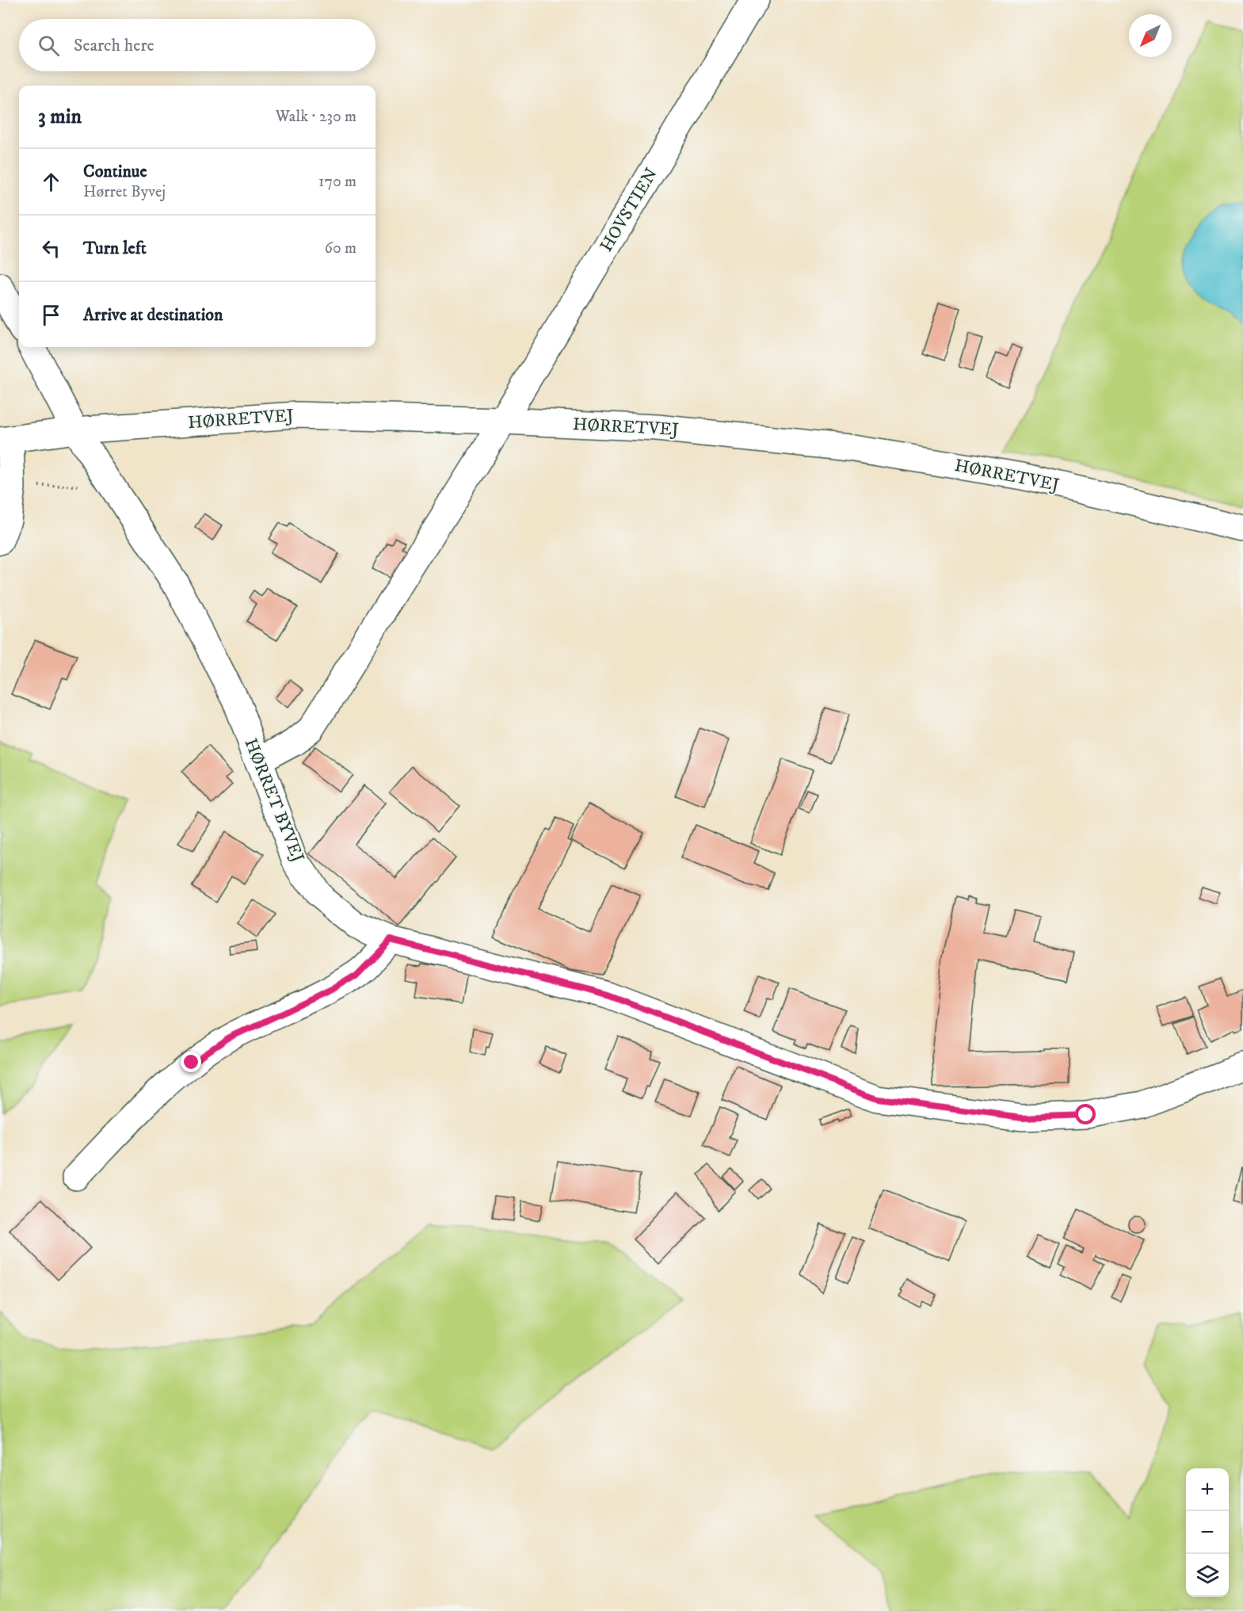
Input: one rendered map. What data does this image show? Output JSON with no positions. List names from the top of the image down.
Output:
{
  "streets": {
    "street": ["HOVSTIEN", "HØRRETVEJ", "HØRRET BYVEJ"]
  },
  "crossings": [
    ["HOVSTIEN", "HØRRETVEJ"],
    ["HOVSTIEN", "HØRRET BYVEJ"],
    ["HØRRETVEJ", "HØRRET BYVEJ"]
  ],
  "north": "bottom left",
  "page": {
    "search": "Search here",
    "heading": ["3 min", "Walk · 230 m"],
    "list": [
      ["Continue", "Hørret Byvej", "170 m"],
      ["Turn left", "60 m"],
      "Arrive at destination"
    ],
    "map_buttons": ["+", "−"]
  }
}
